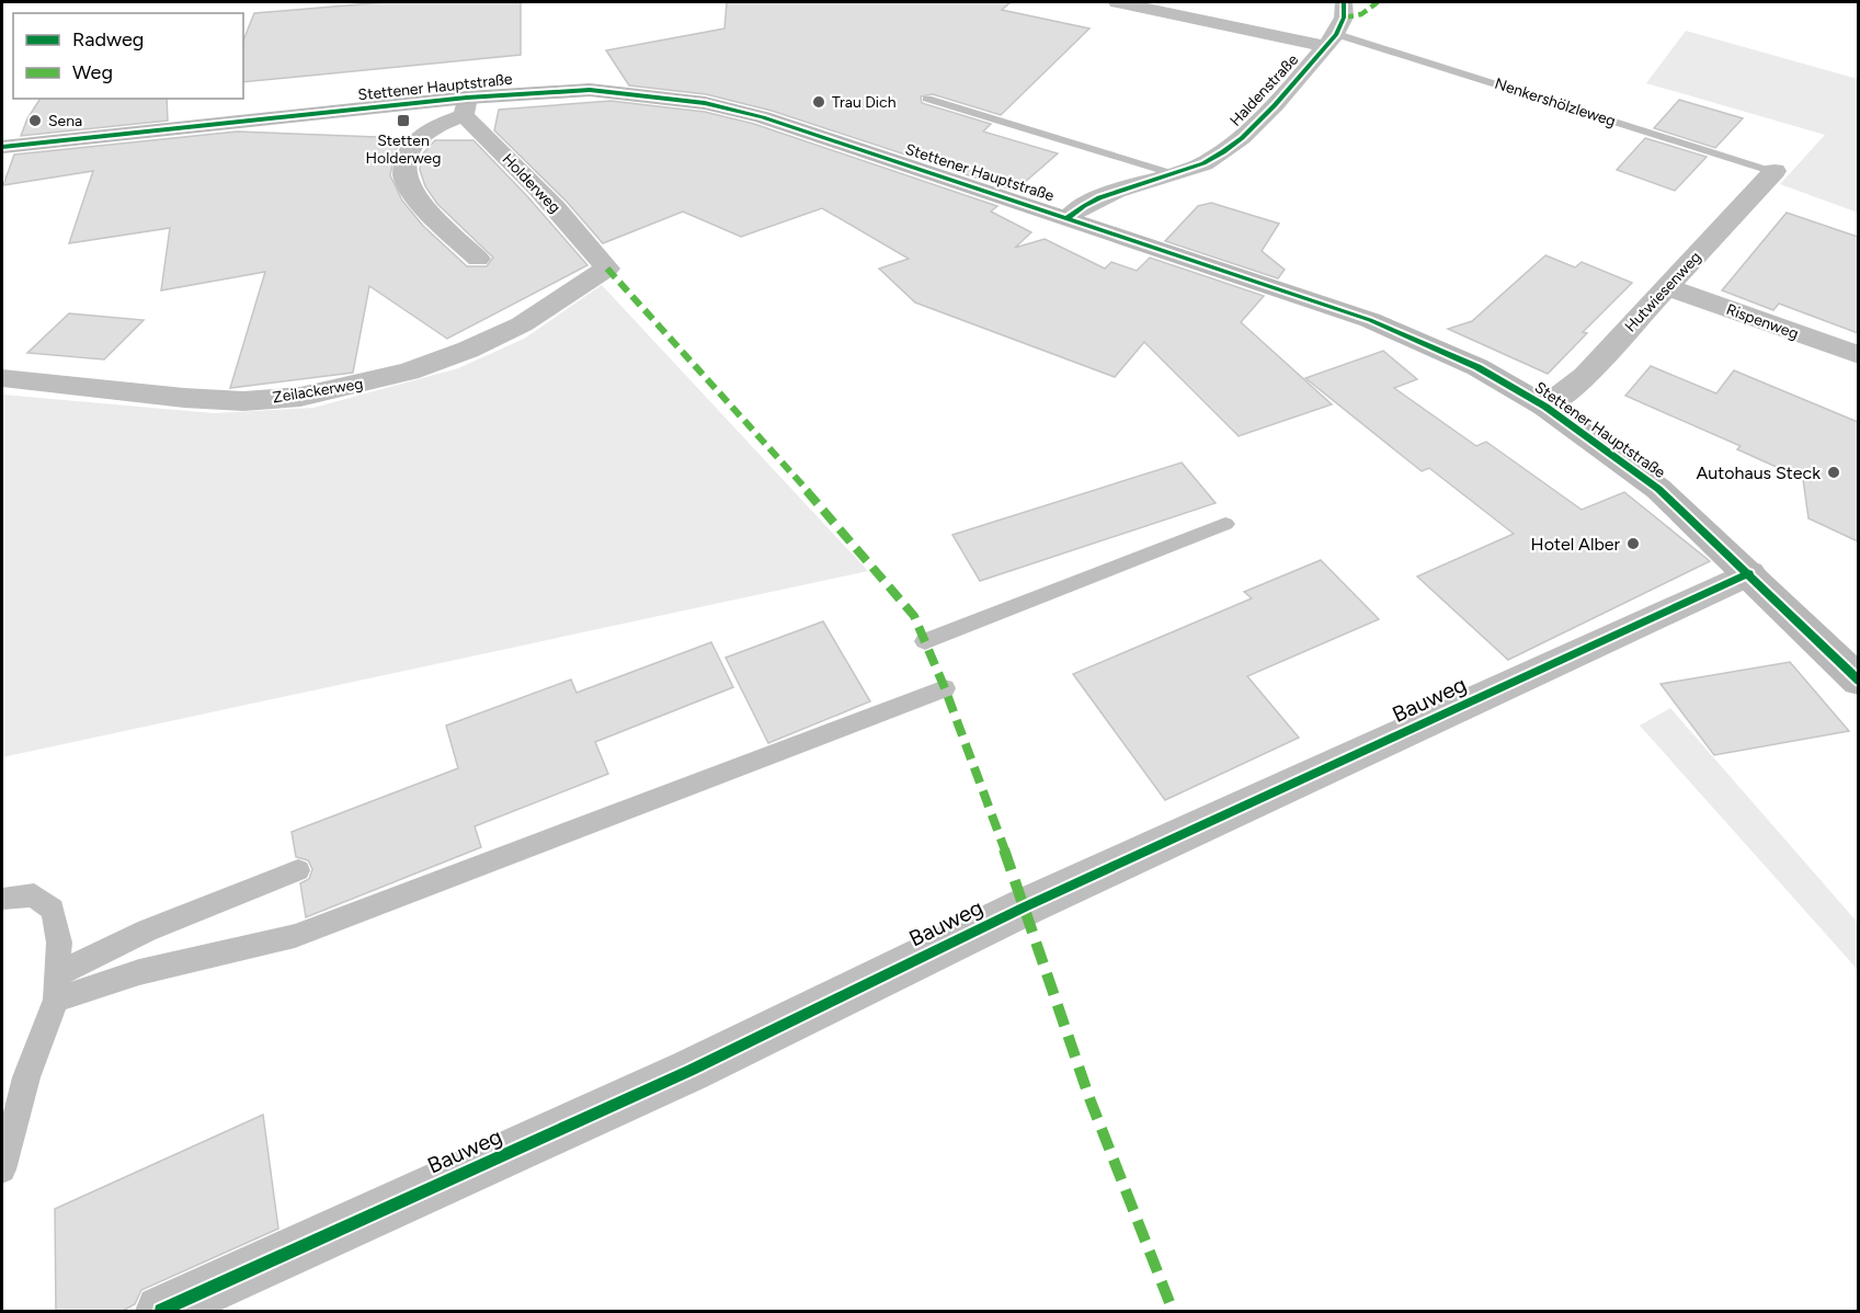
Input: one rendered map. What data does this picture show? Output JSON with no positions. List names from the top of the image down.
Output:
{
  "streets": {
    "street": [
      "Stettener Hauptstraße",
      "Haldenstraße",
      "Nenkershölzleweg",
      "Holderweg",
      "Hutwiesenweg",
      "Rispenweg",
      "Zeilackerweg",
      "Bauweg"
    ]
  },
  "crossings": [
    ["Stettener Hauptstraße", "Haldenstraße"],
    ["Stettener Hauptstraße", "Holderweg"],
    ["Stettener Hauptstraße", "Hutwiesenweg"],
    ["Stettener Hauptstraße", "Bauweg"],
    ["Haldenstraße", "Nenkershölzleweg"],
    ["Nenkershölzleweg", "Hutwiesenweg"],
    ["Holderweg", "Zeilackerweg"],
    ["Hutwiesenweg", "Rispenweg"]
  ],
  "places": {
    "other": [
      "Trau Dich",
      "Sena",
      "Autohaus Steck",
      "Hotel Alber"
    ],
    "transit": ["Stetten Holderweg"]
  },
  "legend": ["Radweg", "Weg"]
}
